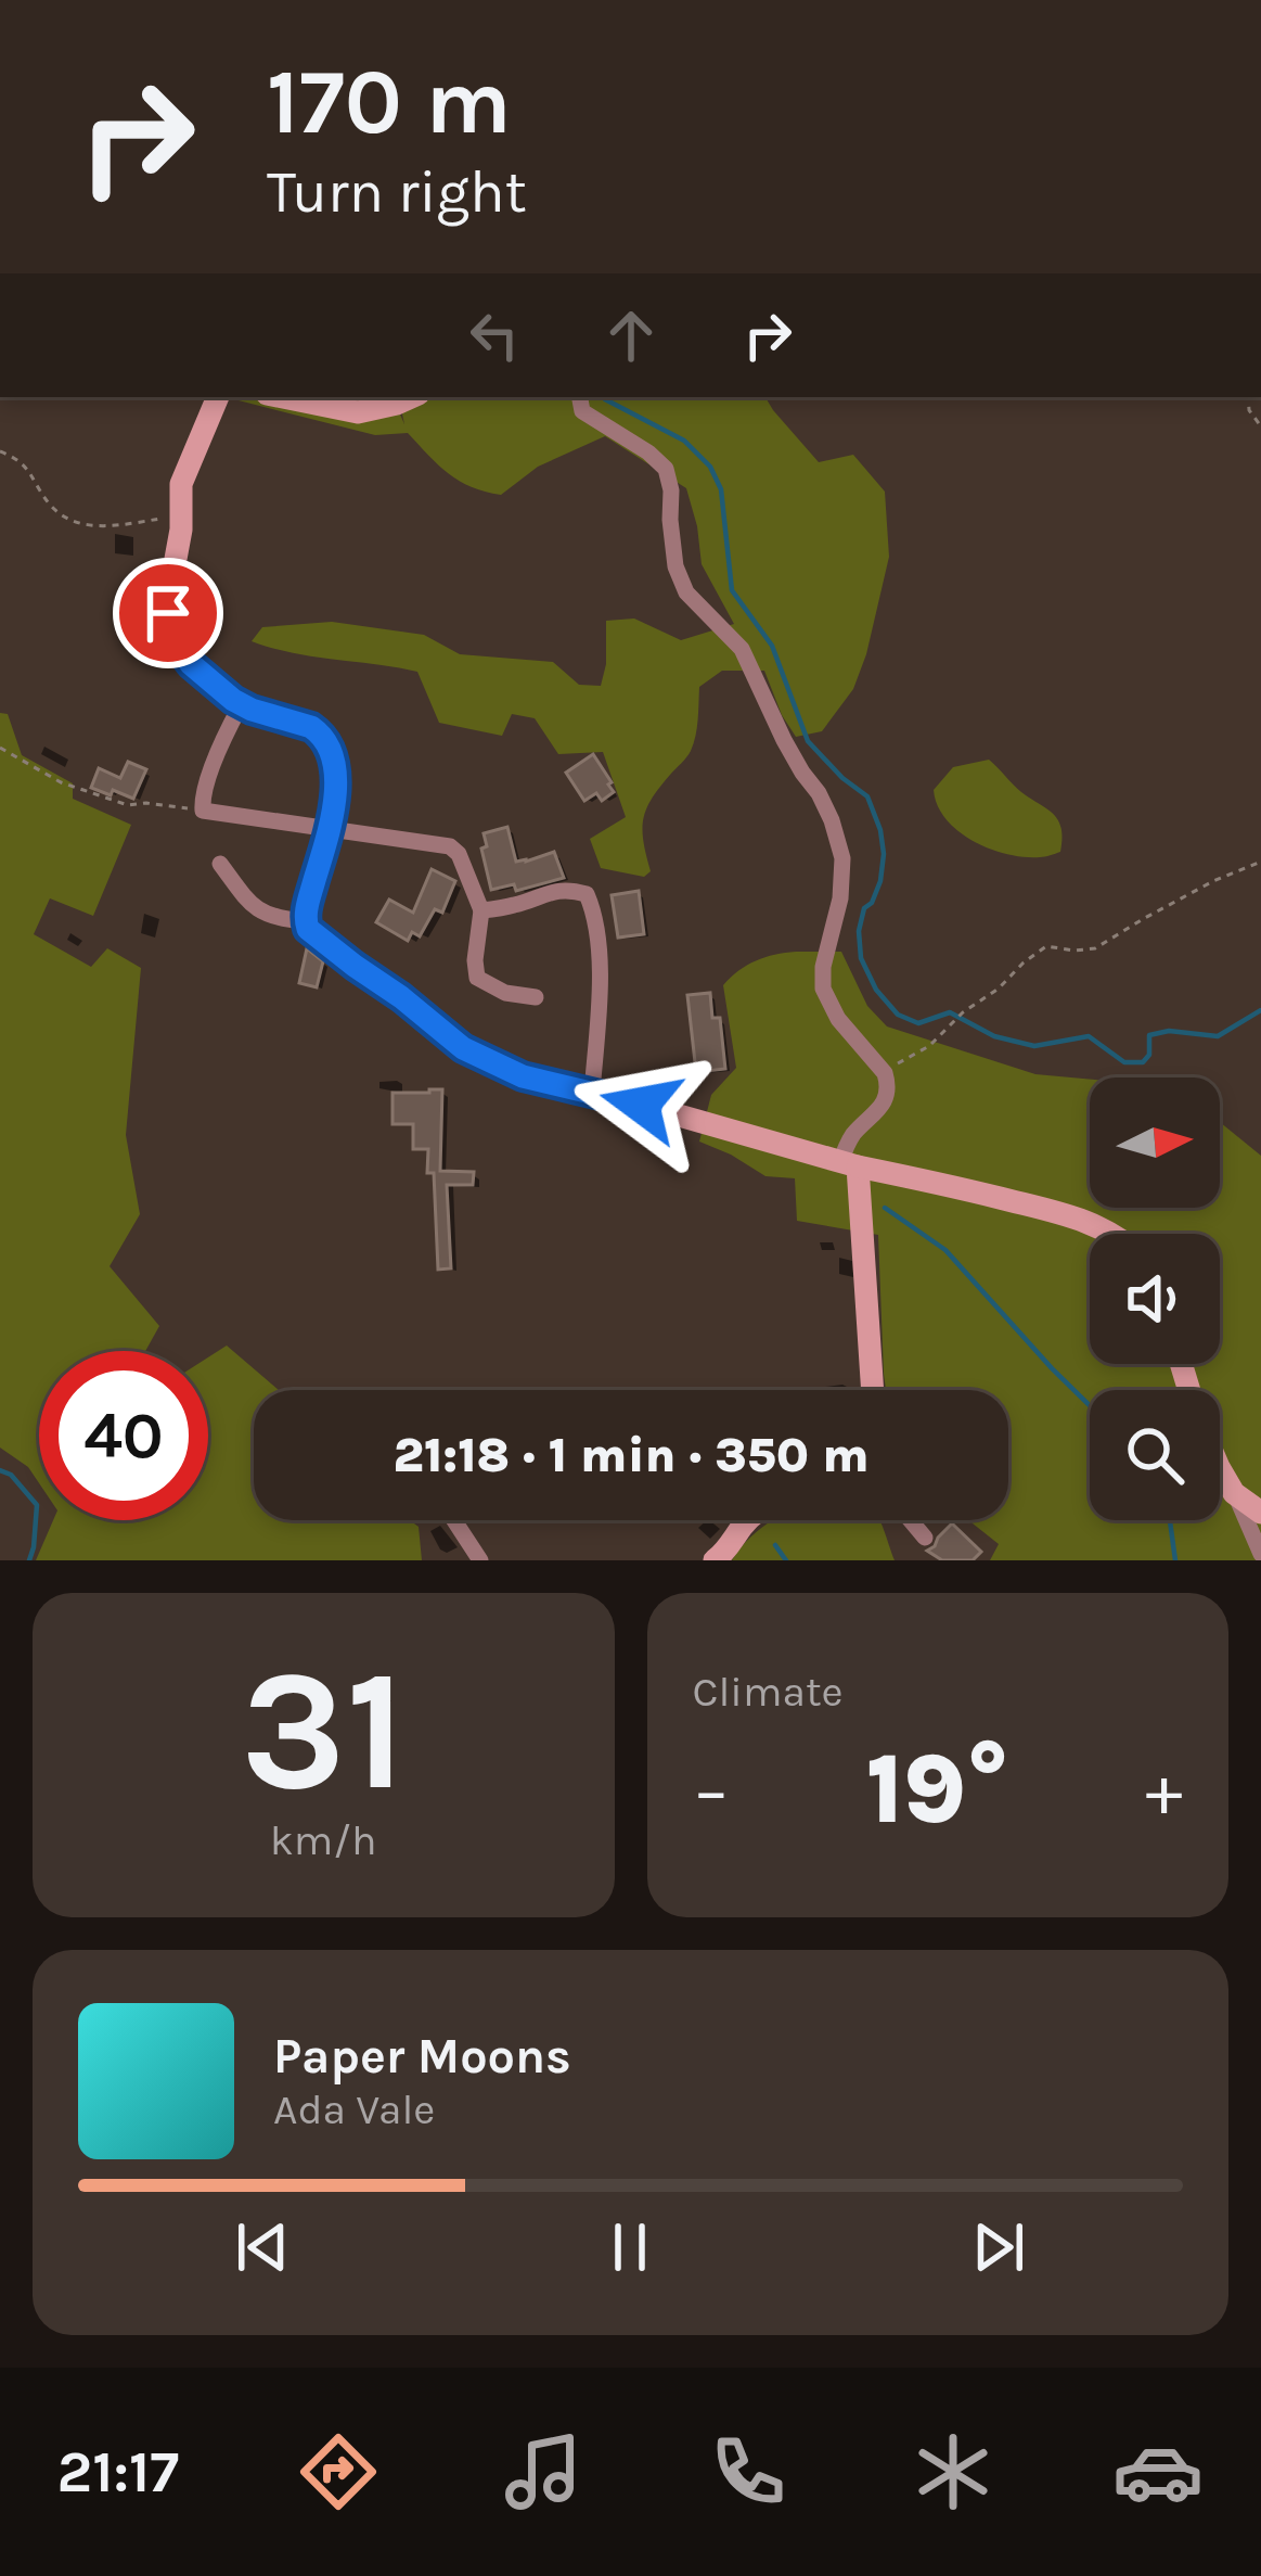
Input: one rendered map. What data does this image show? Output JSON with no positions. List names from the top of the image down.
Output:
{
  "north": "right",
  "page": {
    "turn": ["170 m", "Turn right"],
    "limit": "40",
    "trip": "21:18 · 1 min · 350 m",
    "tile": [
      ["31", "km/h"],
      "Climate"
    ],
    "heat": ["−", "19°", "+"],
    "song": ["Paper Moons", "Ada Vale"],
    "tabs": "21:17"
  }
}
